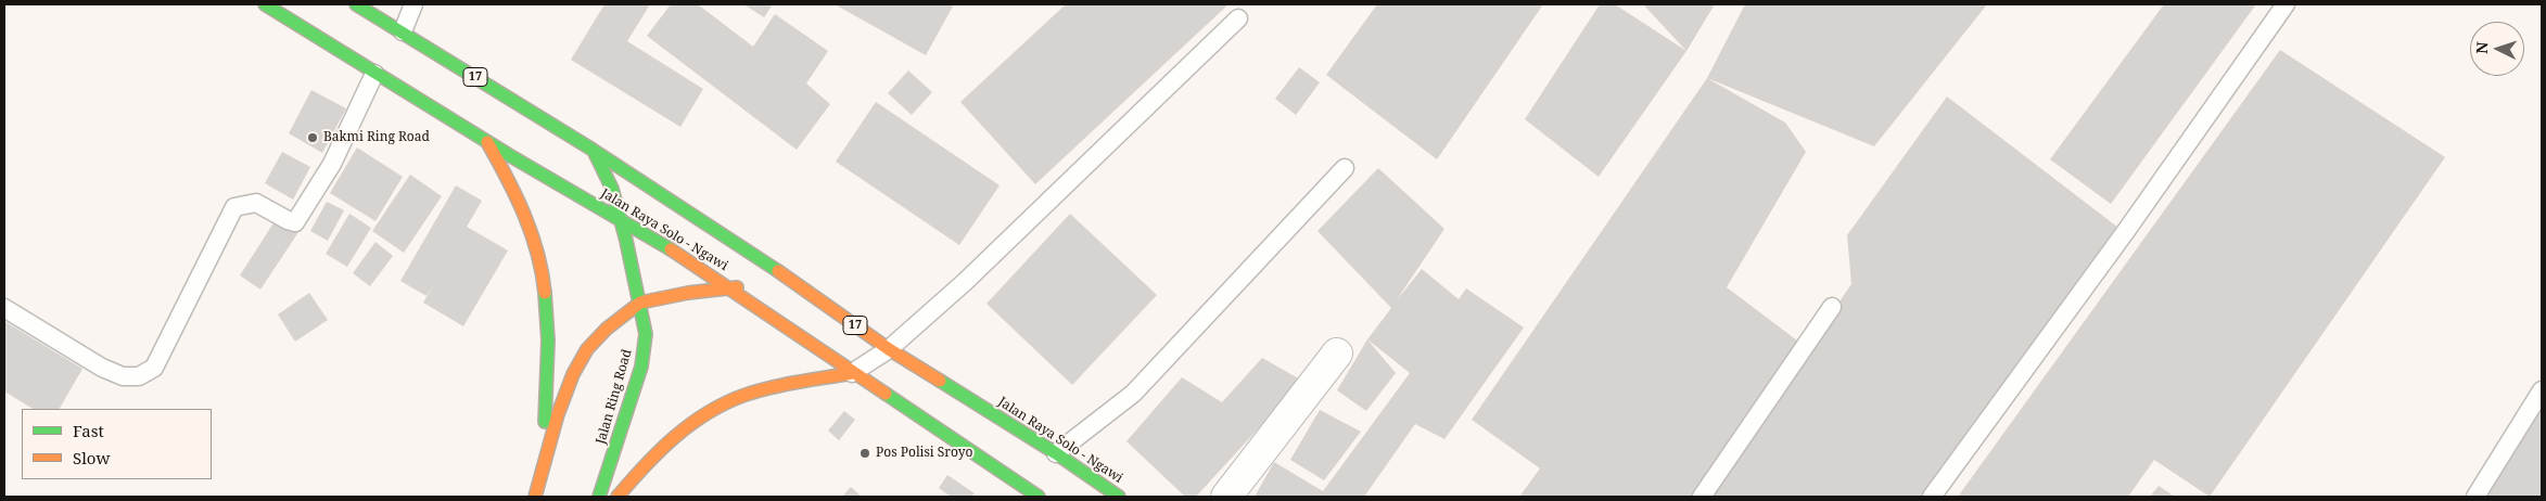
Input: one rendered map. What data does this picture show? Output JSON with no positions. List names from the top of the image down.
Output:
{
  "streets": {
    "highway": ["17", "Jalan Raya Solo - Ngawi", "Jalan Ring Road"]
  },
  "crossings": [
    ["Jalan Raya Solo - Ngawi", "Jalan Ring Road"]
  ],
  "places": ["Bakmi Ring Road", "Pos Polisi Sroyo"],
  "legend": ["Fast", "Slow"],
  "north": "left"
}
